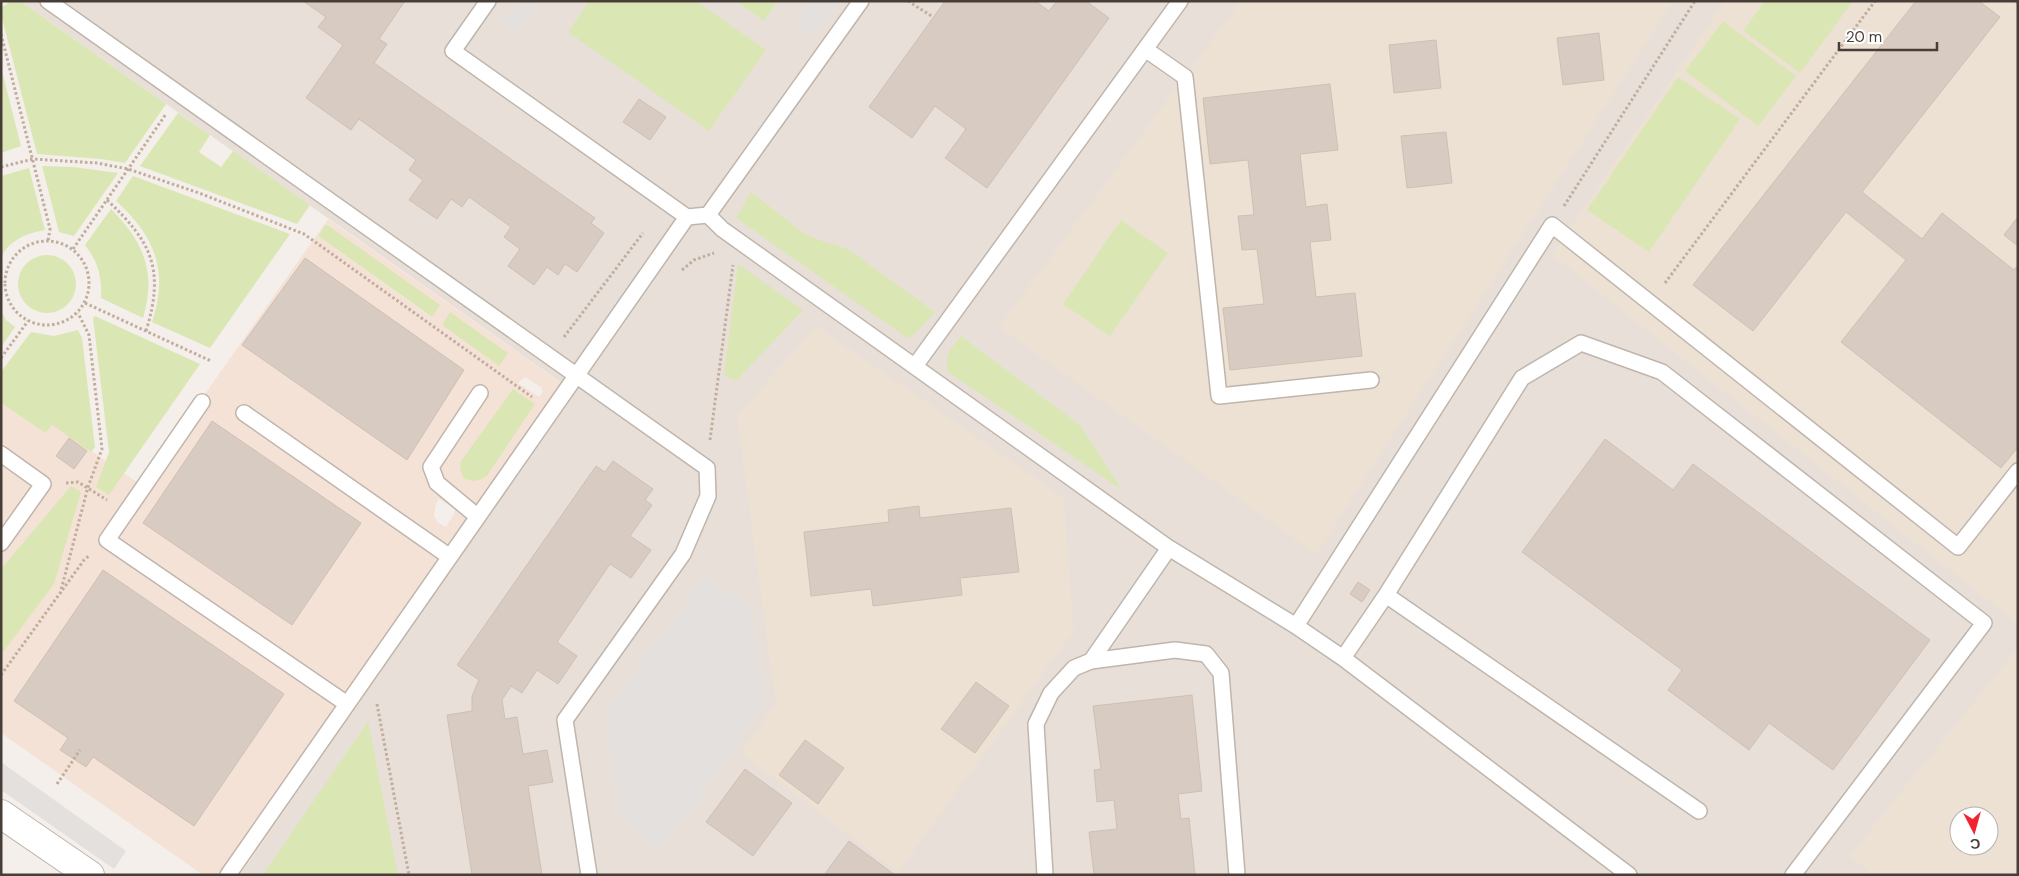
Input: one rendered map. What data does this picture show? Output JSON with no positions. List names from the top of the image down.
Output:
{
  "scale_bar": "20 m",
  "north": "bottom"
}
